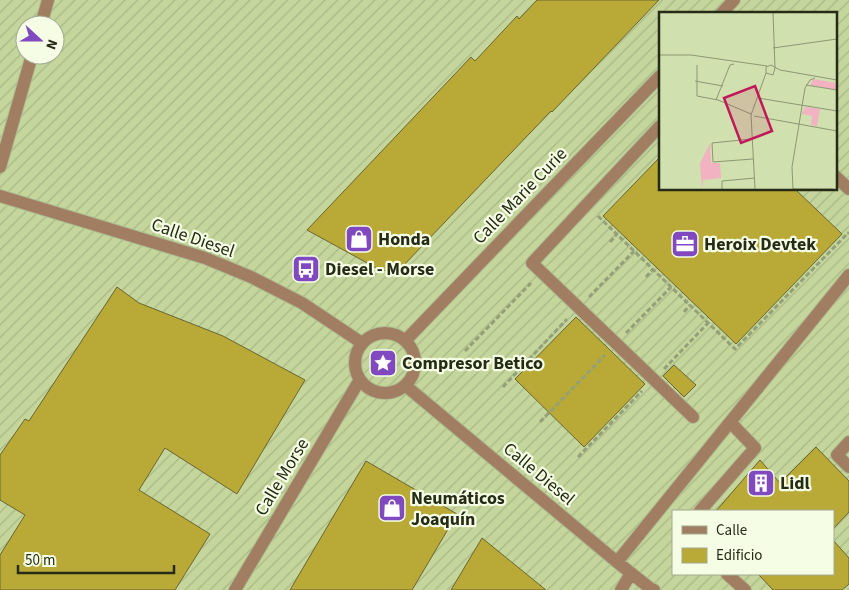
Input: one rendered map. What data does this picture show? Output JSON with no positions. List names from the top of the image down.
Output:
{
  "streets": {
    "street": ["Calle Marie Curie", "Calle Diesel", "Calle Morse"]
  },
  "crossings": [
    ["Calle Marie Curie", "Calle Diesel"],
    ["Calle Marie Curie", "Calle Morse"],
    ["Calle Diesel", "Calle Morse"]
  ],
  "places": {
    "shop": ["Honda", "Neumáticos Joaquín"],
    "office": ["Heroix Devtek"],
    "bus stop": ["Diesel - Morse"],
    "place": ["Compresor Betico"],
    "building": ["Lidl"]
  },
  "legend": ["Calle", "Edificio"],
  "scale_bar": "50 m",
  "north": "right"
}
